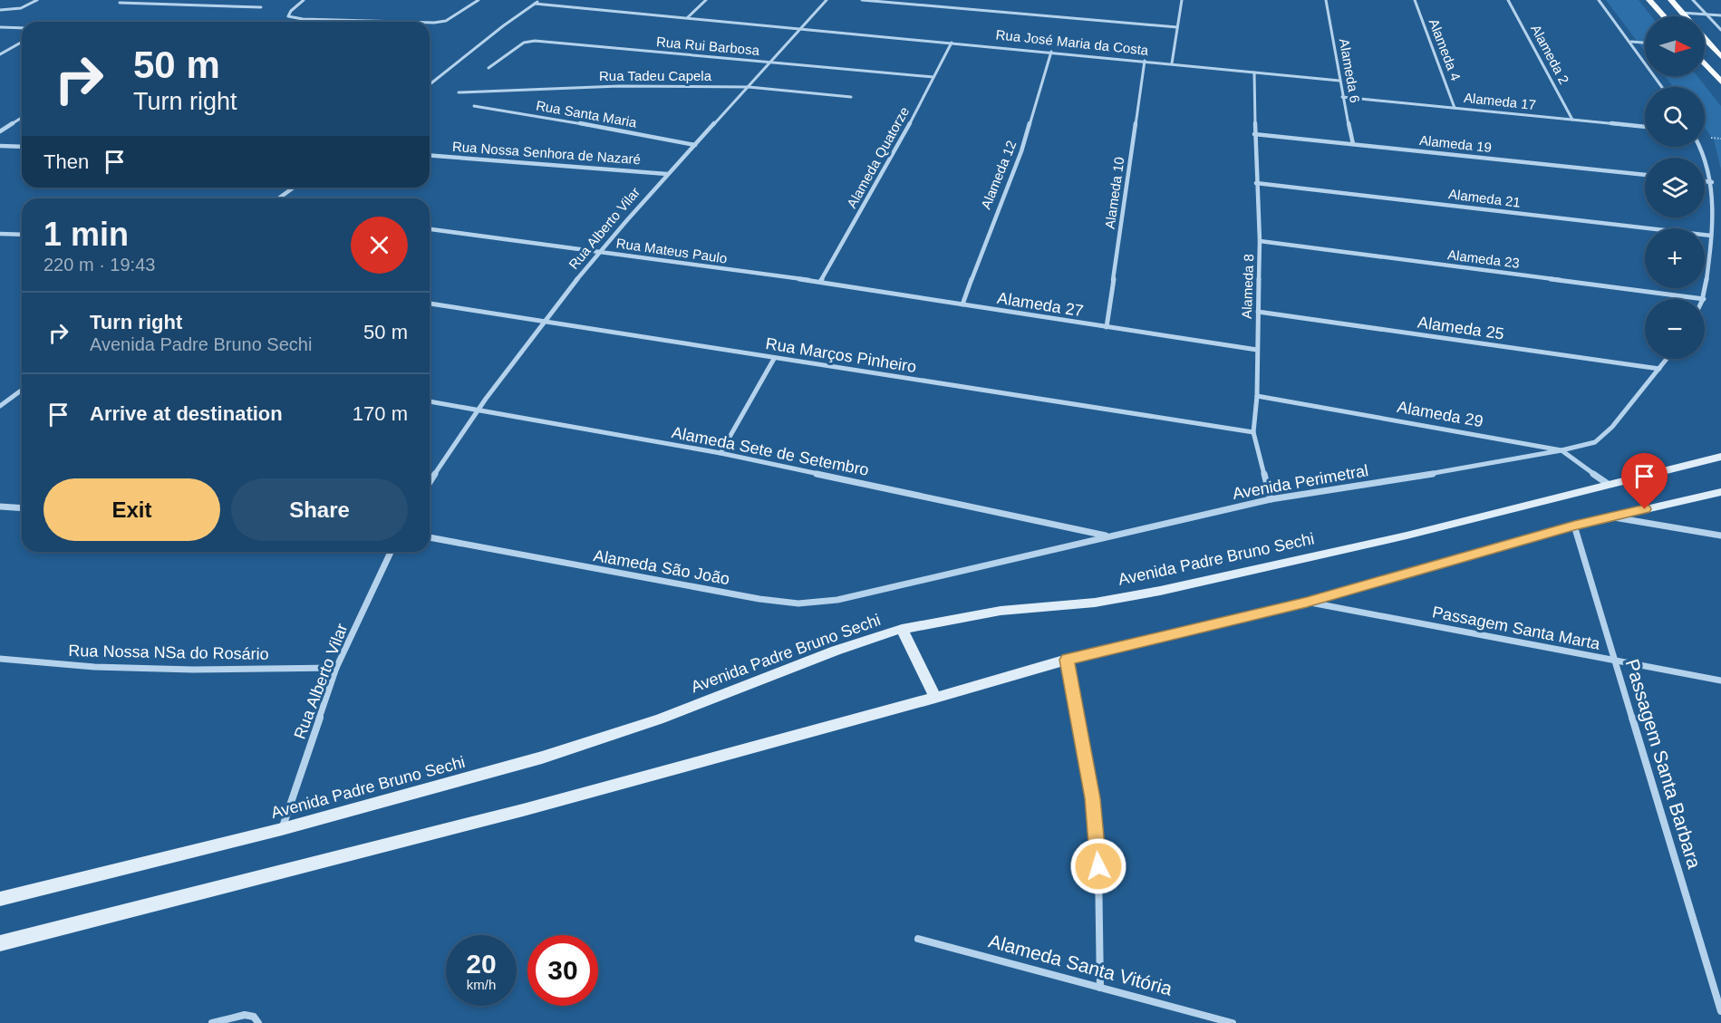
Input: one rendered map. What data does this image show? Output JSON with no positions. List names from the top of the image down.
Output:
{
  "streets": {
    "main road": ["Avenida Padre Bruno Sechi"],
    "street": [
      "Rua José Maria da Costa",
      "Rua Rui Barbosa",
      "Alameda 4",
      "Alameda 2",
      "Alameda 6",
      "Rua Tadeu Capela",
      "Alameda 17",
      "Rua Santa Maria",
      "Alameda 19",
      "Rua Nossa Senhora de Nazaré",
      "Alameda Quatorze",
      "Alameda 12",
      "Alameda 10",
      "Alameda 21",
      "Rua Alberto Vilar",
      "Rua Mateus Paulo",
      "Alameda 23",
      "Alameda 8",
      "Alameda 27",
      "Alameda 25",
      "Rua Marços Pinheiro",
      "Alameda 29",
      "Alameda Sete de Setembro",
      "Avenida Perimetral",
      "Alameda São João",
      "Passagem Santa Marta",
      "Rua Nossa NSa do Rosário",
      "Passagem Santa Barbara",
      "Alameda Santa Vitória"
    ]
  },
  "crossings": [
    ["Rua José Maria da Costa", "Alameda 6"],
    ["Rua José Maria da Costa", "Alameda Quatorze"],
    ["Rua José Maria da Costa", "Alameda 12"],
    ["Rua José Maria da Costa", "Alameda 10"],
    ["Rua José Maria da Costa", "Rua Alberto Vilar"],
    ["Rua José Maria da Costa", "Alameda 8"],
    ["Rua Rui Barbosa", "Alameda Quatorze"],
    ["Rua Rui Barbosa", "Rua Alberto Vilar"],
    ["Alameda 4", "Alameda 17"],
    ["Alameda 2", "Alameda 17"],
    ["Alameda 6", "Alameda 17"],
    ["Alameda 6", "Alameda 19"],
    ["Rua Tadeu Capela", "Rua Alberto Vilar"],
    ["Rua Santa Maria", "Rua Alberto Vilar"],
    ["Alameda 19", "Alameda 8"],
    ["Rua Nossa Senhora de Nazaré", "Rua Alberto Vilar"],
    ["Alameda Quatorze", "Rua Mateus Paulo"],
    ["Alameda Quatorze", "Alameda 27"],
    ["Alameda 12", "Alameda 27"],
    ["Alameda 10", "Alameda 27"],
    ["Alameda 21", "Alameda 8"],
    ["Rua Alberto Vilar", "Rua Mateus Paulo"],
    ["Rua Alberto Vilar", "Rua Marços Pinheiro"],
    ["Rua Alberto Vilar", "Alameda Sete de Setembro"],
    ["Rua Alberto Vilar", "Avenida Padre Bruno Sechi"],
    ["Rua Alberto Vilar", "Rua Nossa NSa do Rosário"],
    ["Rua Mateus Paulo", "Alameda 27"],
    ["Alameda 23", "Alameda 8"],
    ["Alameda 8", "Alameda 27"],
    ["Alameda 8", "Alameda 25"],
    ["Alameda 8", "Rua Marços Pinheiro"],
    ["Alameda 8", "Alameda 29"],
    ["Alameda 8", "Avenida Perimetral"],
    ["Alameda 25", "Avenida Perimetral"],
    ["Alameda 29", "Avenida Perimetral"],
    ["Alameda 29", "Avenida Padre Bruno Sechi"],
    ["Alameda Sete de Setembro", "Avenida Perimetral"],
    ["Avenida Perimetral", "Alameda São João"],
    ["Passagem Santa Marta", "Passagem Santa Barbara"]
  ],
  "north": "right",
  "page": {
    "map_buttons": ["+", "−"],
    "turn": ["50 m", "Turn right"],
    "then": "Then",
    "heading": ["1 min", "220 m · 19:43"],
    "list": [
      {
        "name": "Turn right",
        "note": "Avenida Padre Bruno Sechi",
        "value": "50 m"
      },
      {
        "name": "Arrive at destination",
        "value": "170 m"
      }
    ],
    "buttons": ["Exit", "Share"],
    "speed": "20 km/h",
    "limit": "30"
  }
}
